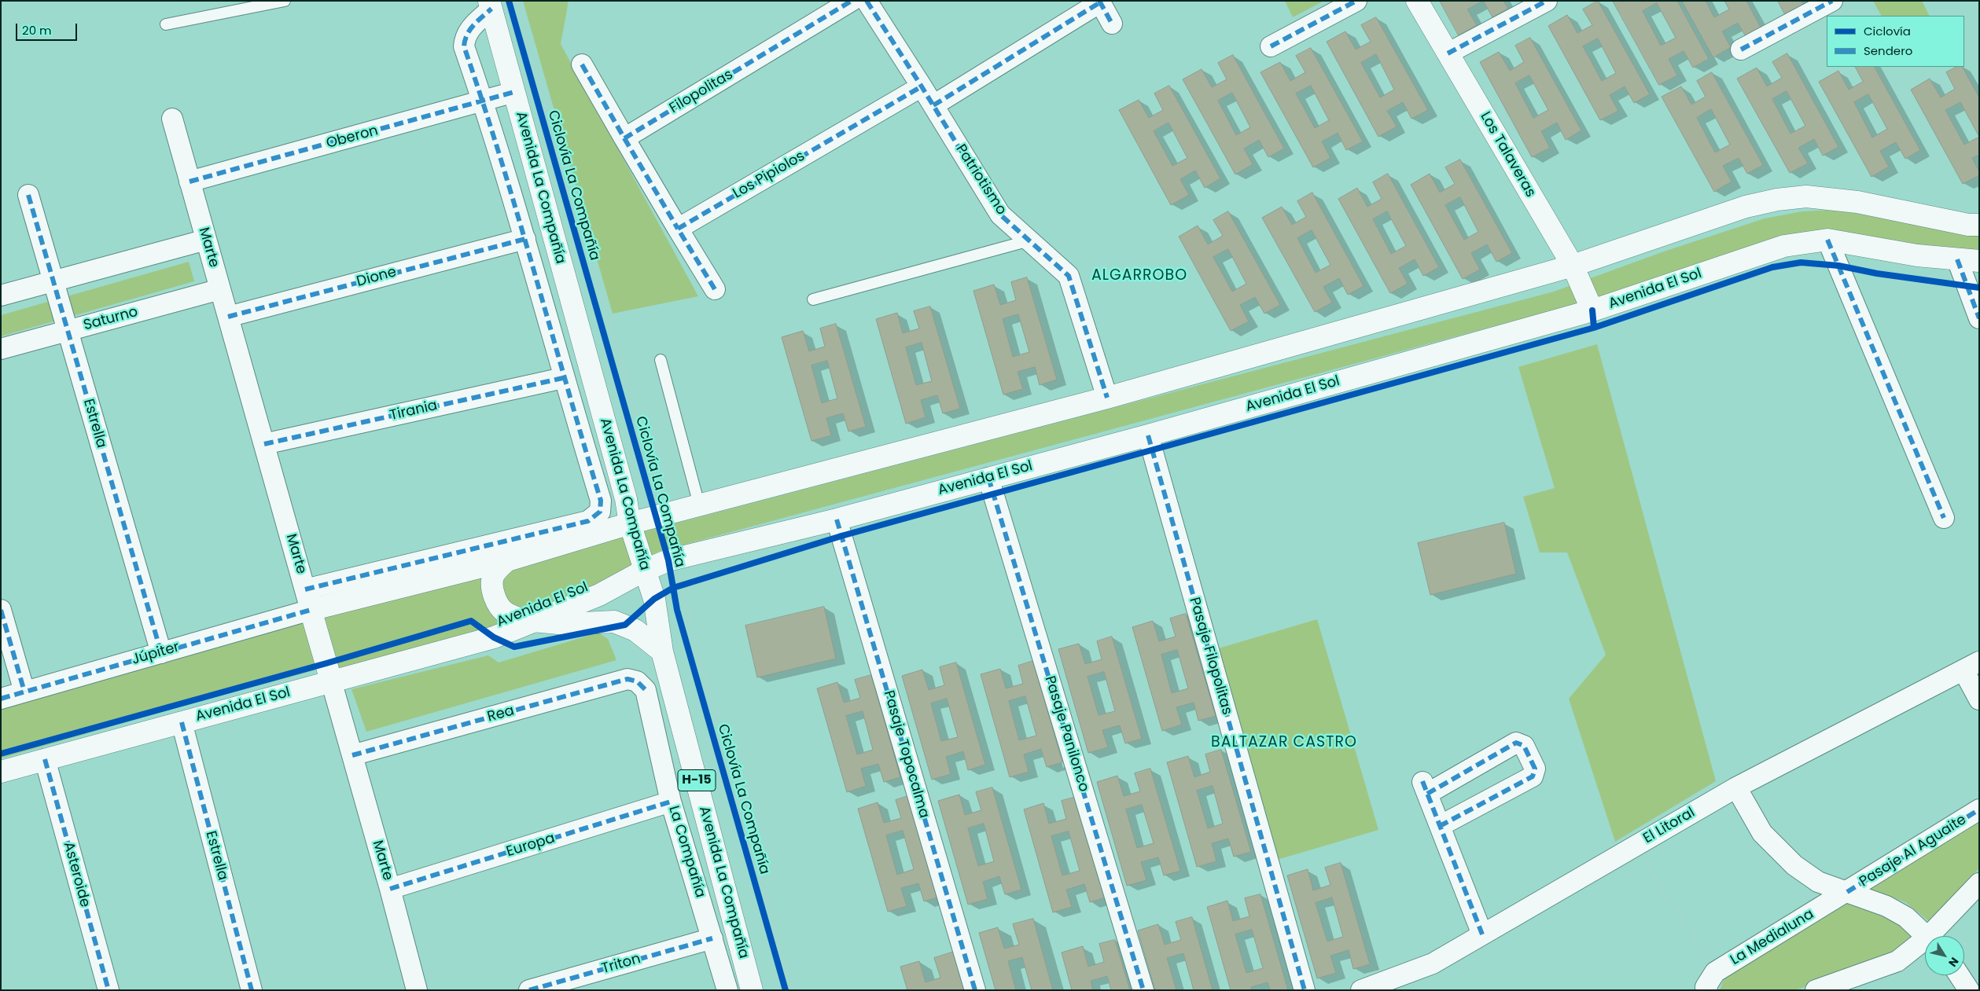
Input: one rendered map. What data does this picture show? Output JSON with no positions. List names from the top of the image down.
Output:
{
  "streets": {
    "main road": [
      "Los Talaveras",
      "Avenida La Compañía",
      "Marte",
      "Avenida El Sol",
      "H-15"
    ],
    "street": [
      "Filopolitas",
      "Oberon",
      "Los Pipiolos",
      "Patriotismo",
      "Dione",
      "Saturno",
      "Tirania",
      "Estrella",
      "Júpiter",
      "Pasaje Filopolitas",
      "Rea",
      "Pasaje Panilonco",
      "Pasaje Topocalma",
      "El Litoral",
      "Europa",
      "Pasaje Al Aguaite",
      "La Compañía",
      "Asteroide",
      "La Medialuna",
      "Triton"
    ],
    "cycle path": ["Ciclovía La Compañía"]
  },
  "crossings": [
    ["Oberon", "Avenida La Compañía"],
    ["Oberon", "Marte"],
    ["Los Talaveras", "Avenida El Sol"],
    ["Los Pipiolos", "Patriotismo"],
    ["Avenida La Compañía", "Avenida El Sol"],
    ["Marte", "Dione"],
    ["Marte", "Avenida El Sol"],
    ["Marte", "Saturno"],
    ["Marte", "Tirania"],
    ["Marte", "Júpiter"],
    ["Marte", "Rea"],
    ["Marte", "Europa"],
    ["Avenida El Sol", "Estrella"],
    ["Avenida El Sol", "Pasaje Filopolitas"],
    ["Avenida El Sol", "Pasaje Panilonco"],
    ["Avenida El Sol", "Pasaje Topocalma"],
    ["Avenida El Sol", "Asteroide"],
    ["Saturno", "Estrella"],
    ["Estrella", "Júpiter"],
    ["Rea", "La Compañía"],
    ["Europa", "La Compañía"],
    ["Pasaje Al Aguaite", "La Medialuna"],
    ["La Compañía", "Triton"]
  ],
  "districts": ["ALGARROBO", "BALTAZAR CASTRO"],
  "legend": ["Ciclovía", "Sendero"],
  "scale_bar": "20 m",
  "north": "bottom right"
}
